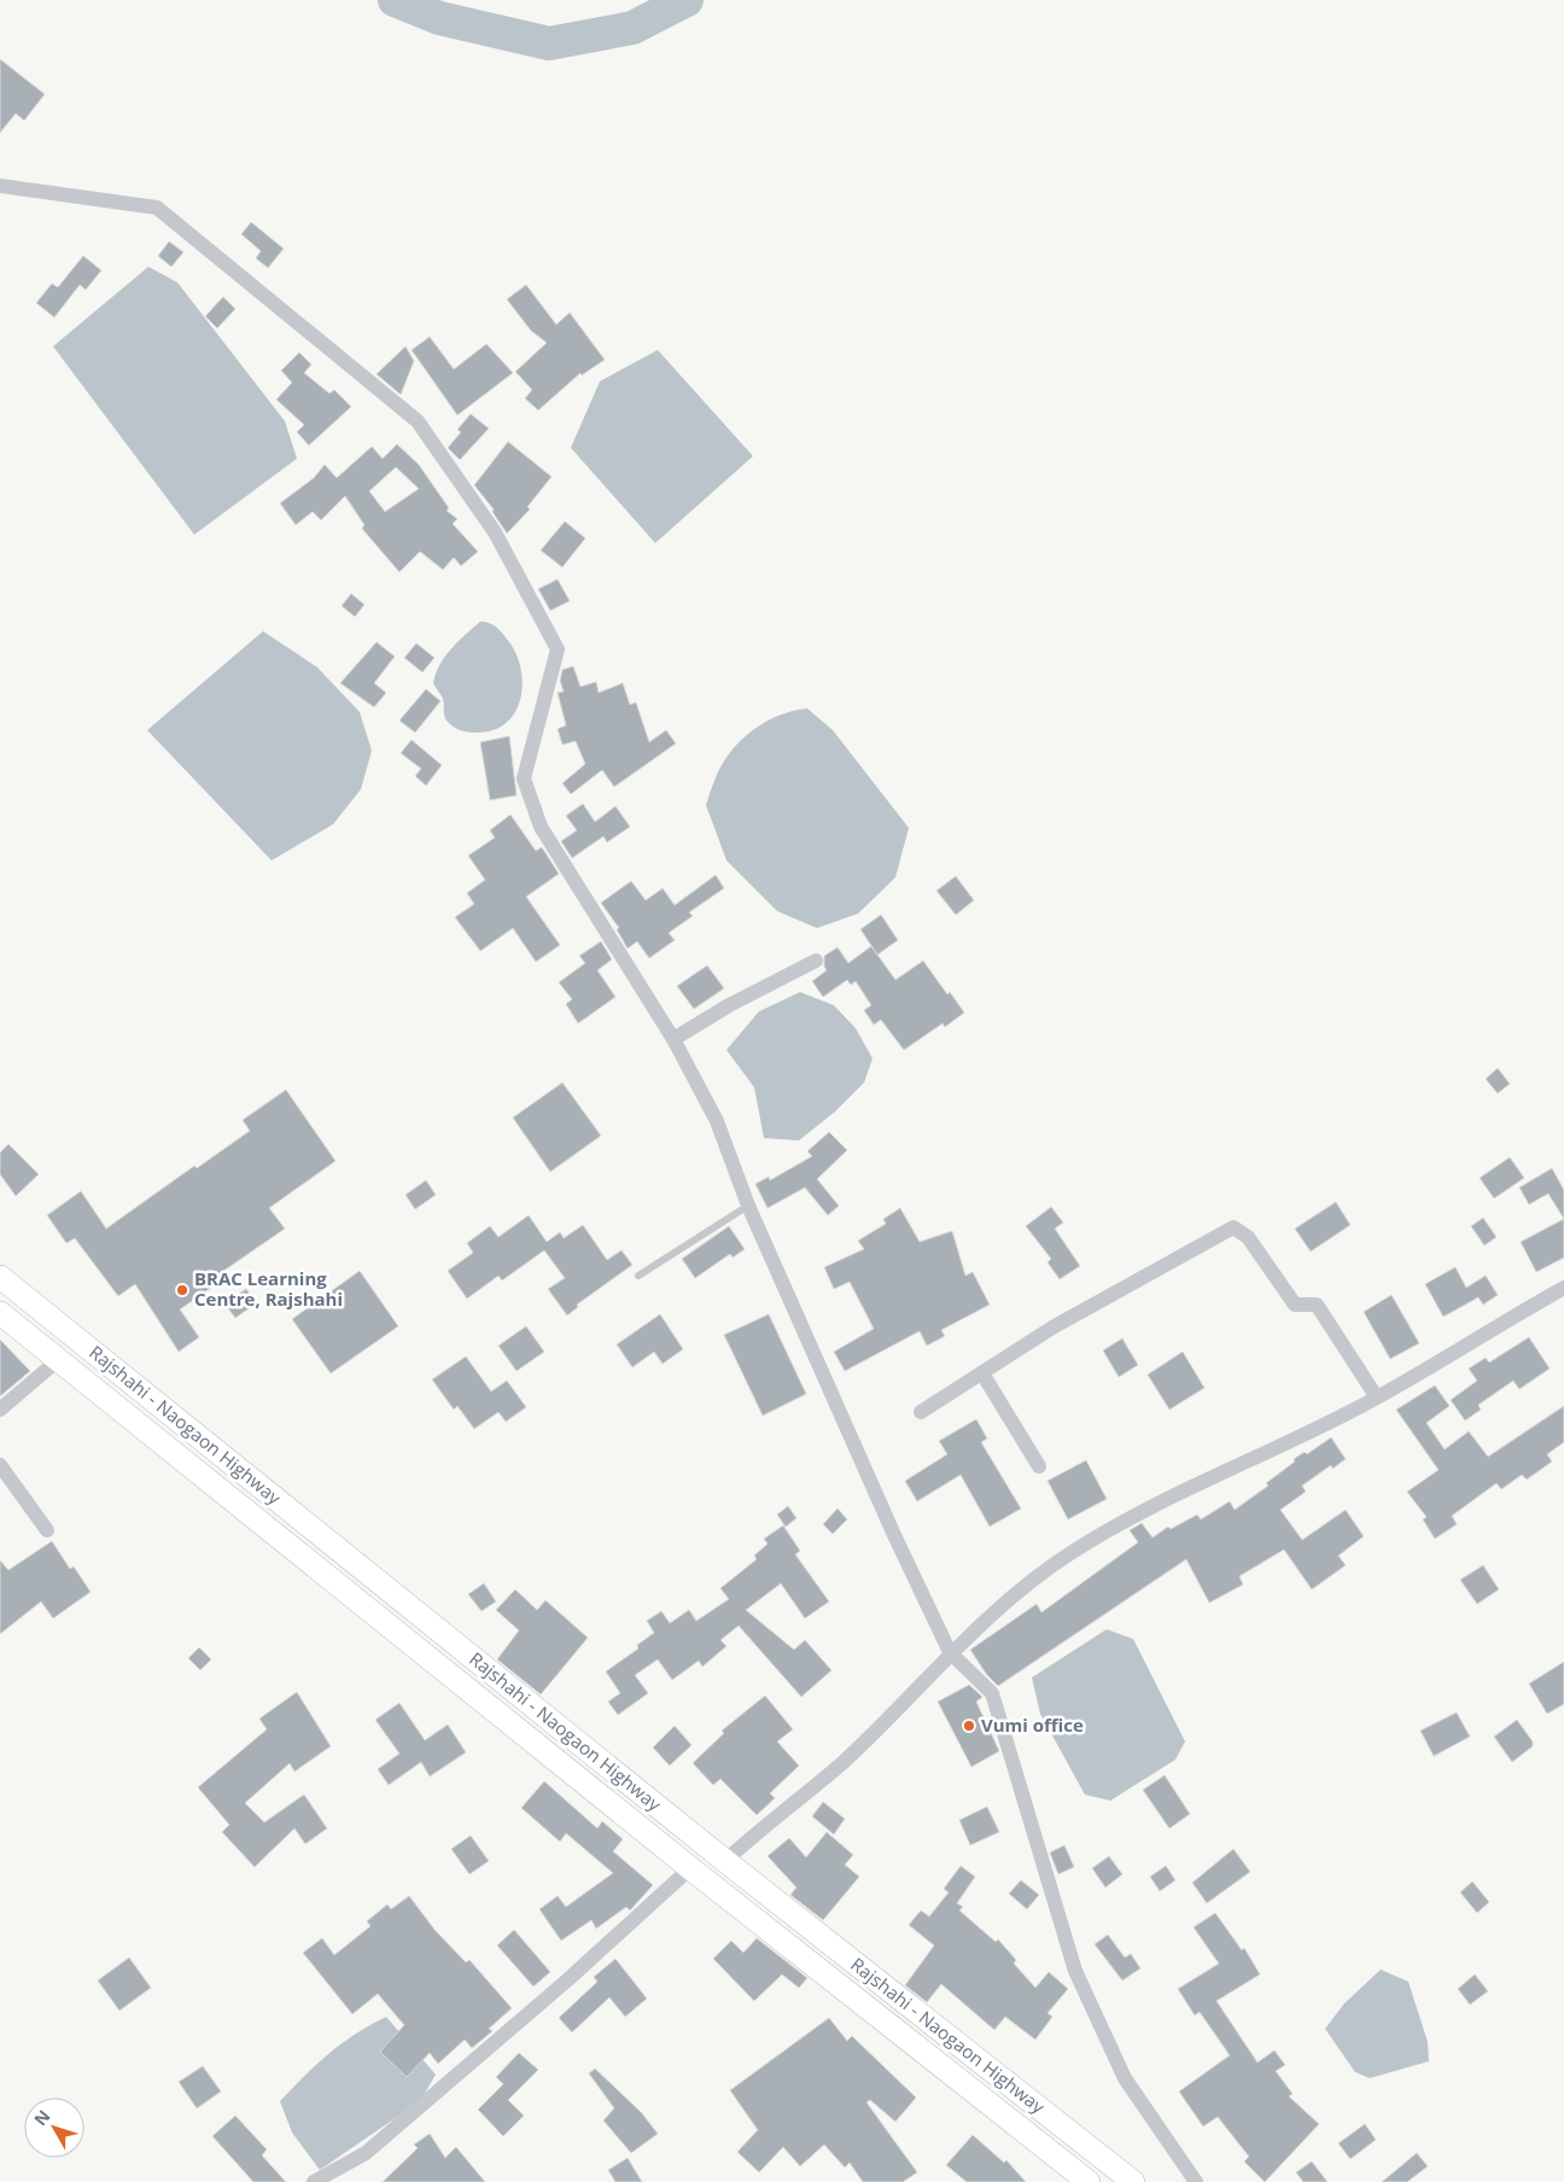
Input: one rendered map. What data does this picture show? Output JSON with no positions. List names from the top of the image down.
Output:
{
  "streets": {
    "main road": ["Rajshahi - Naogaon Highway"]
  },
  "places": ["BRAC Learning Centre, Rajshahi", "Vumi office"],
  "north": "top left"
}
